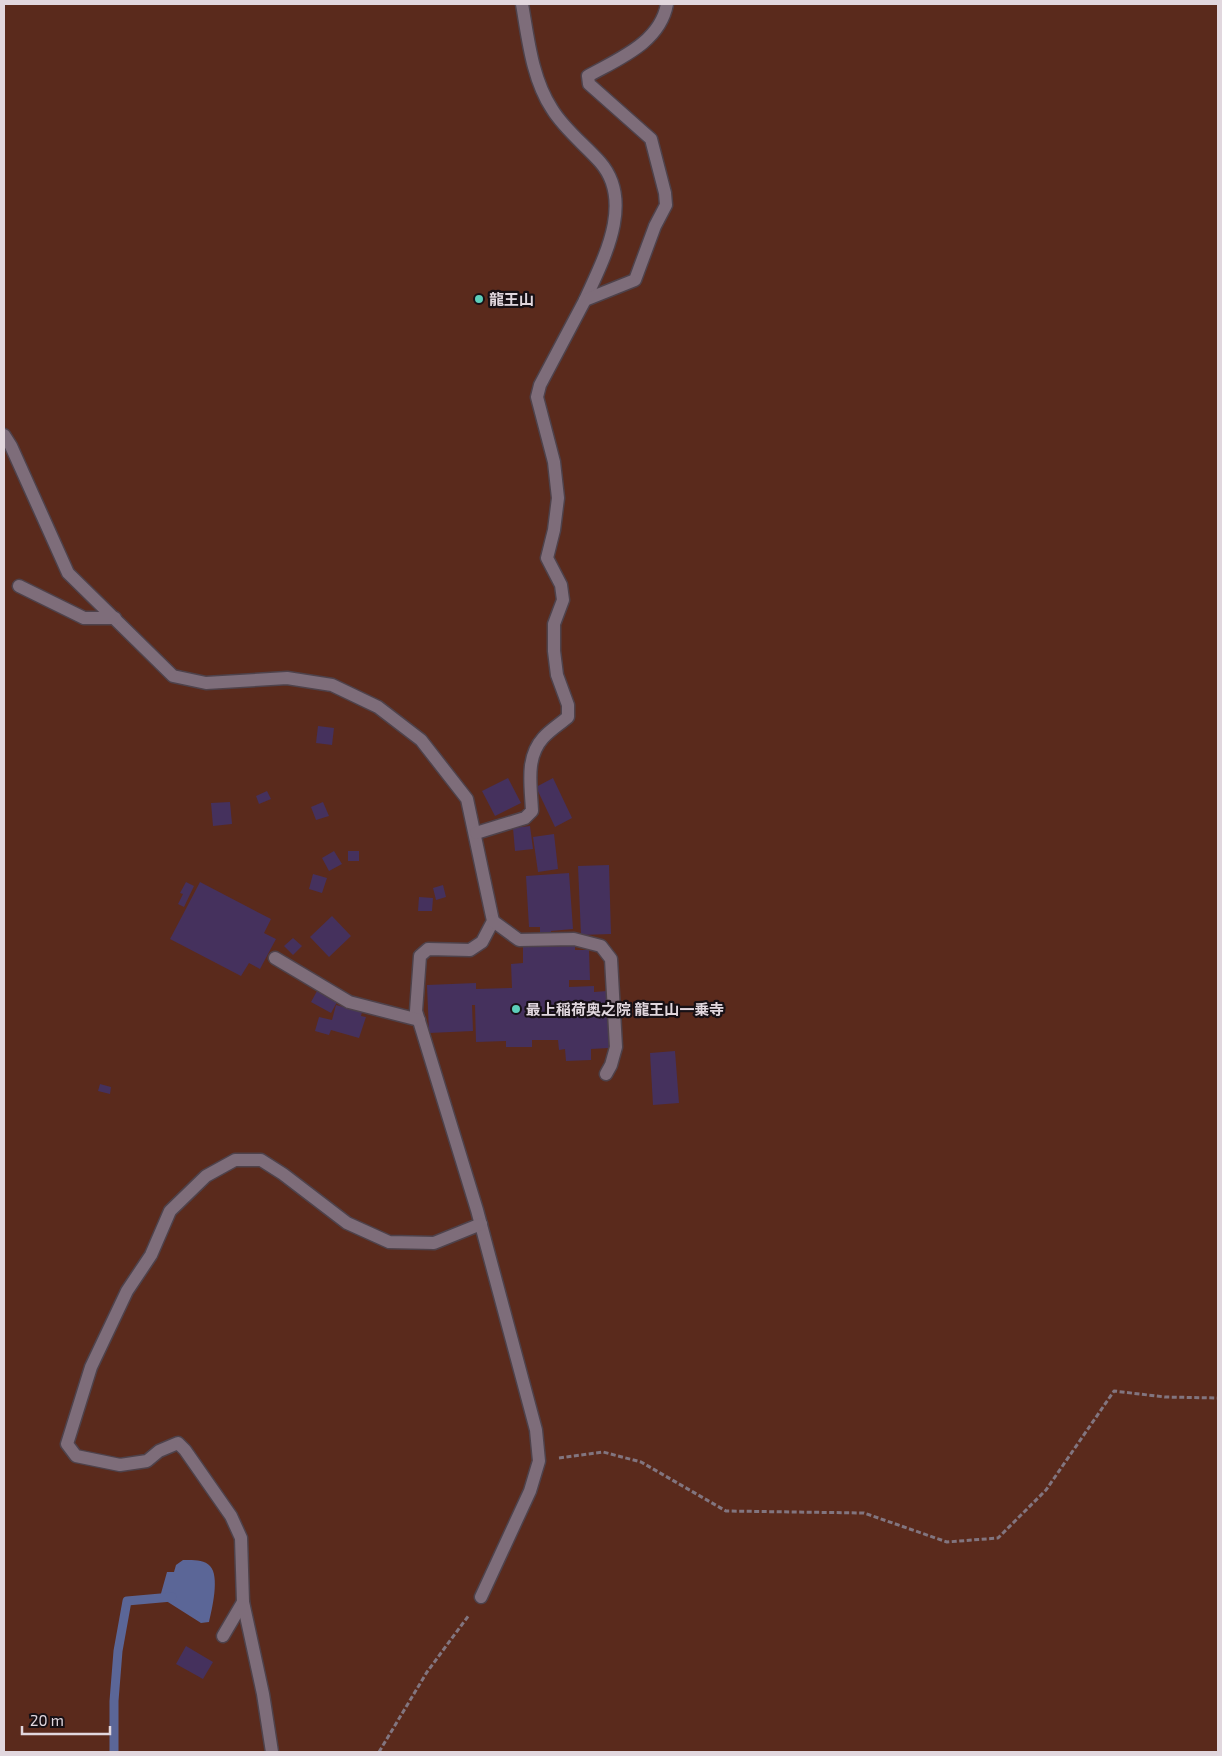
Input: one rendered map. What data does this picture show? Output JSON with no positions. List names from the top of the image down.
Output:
{
  "places": ["龍王山", "最上稲荷奥之院 龍王山一乗寺"],
  "scale_bar": "20 m"
}
